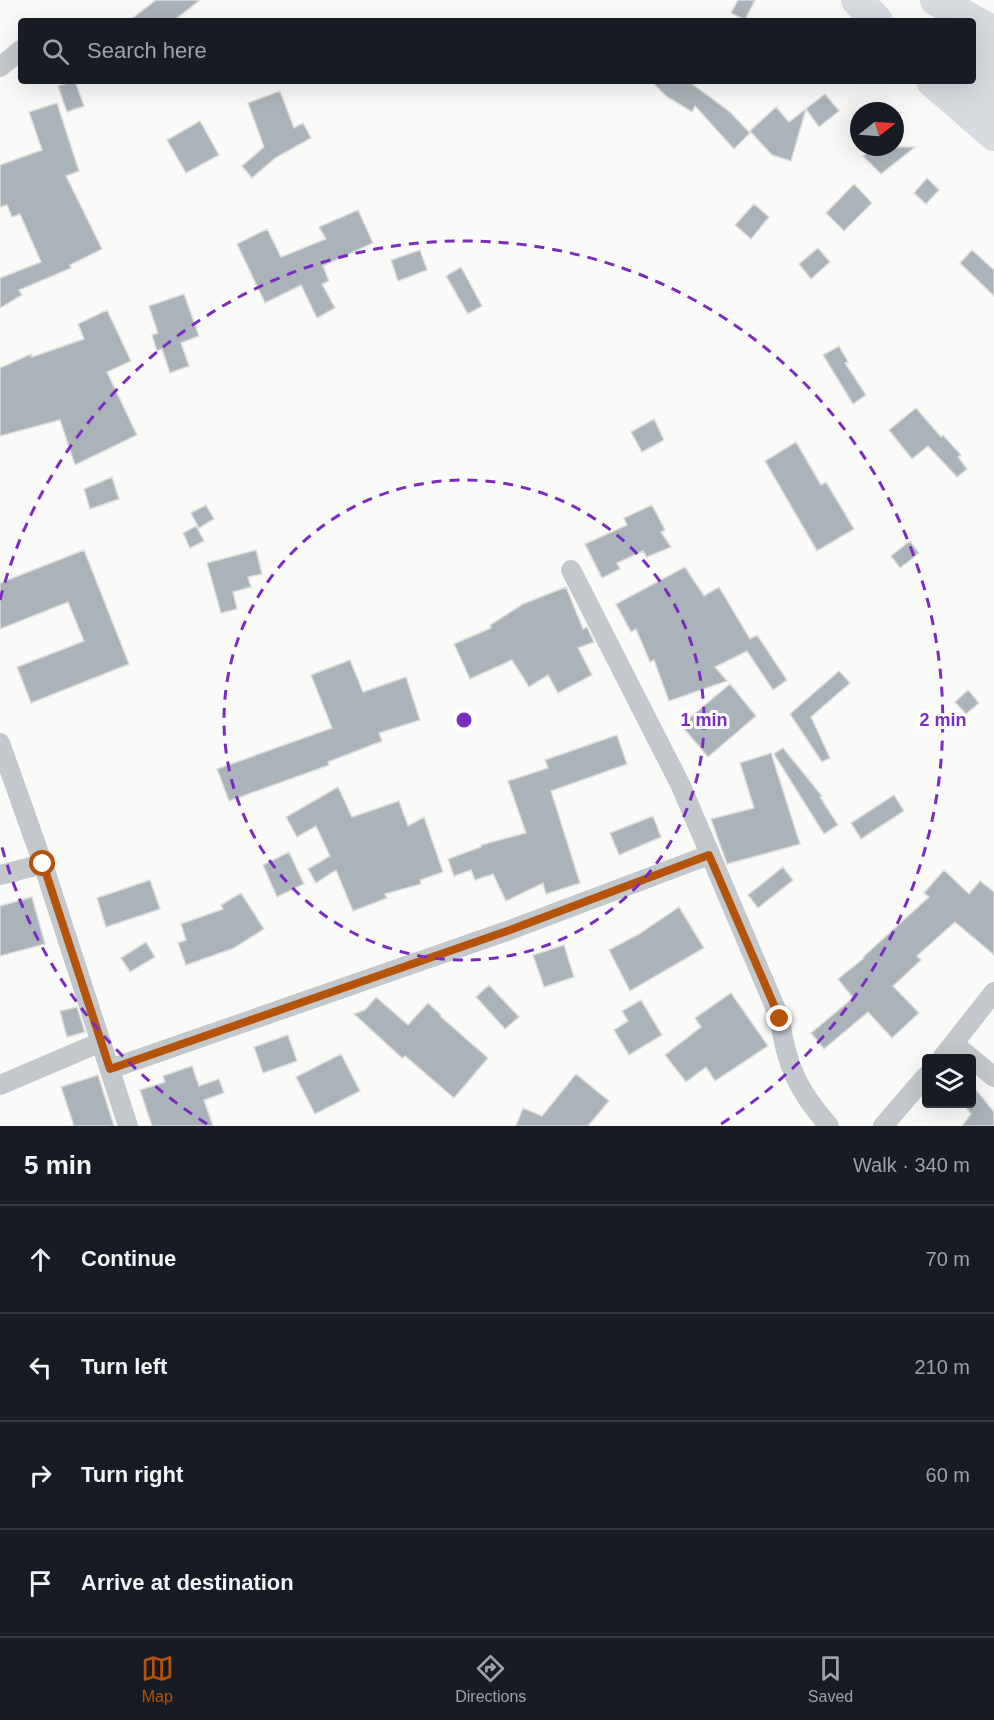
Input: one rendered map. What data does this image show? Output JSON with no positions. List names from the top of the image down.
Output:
{
  "north": "right",
  "page": {
    "search": "Search here",
    "heading": ["5 min", "Walk · 340 m"],
    "list": [
      ["Continue", "70 m"],
      ["Turn left", "210 m"],
      ["Turn right", "60 m"],
      "Arrive at destination"
    ],
    "nav": ["Map", "Directions", "Saved"]
  },
  "rings": ["1 min", "2 min"]
}
